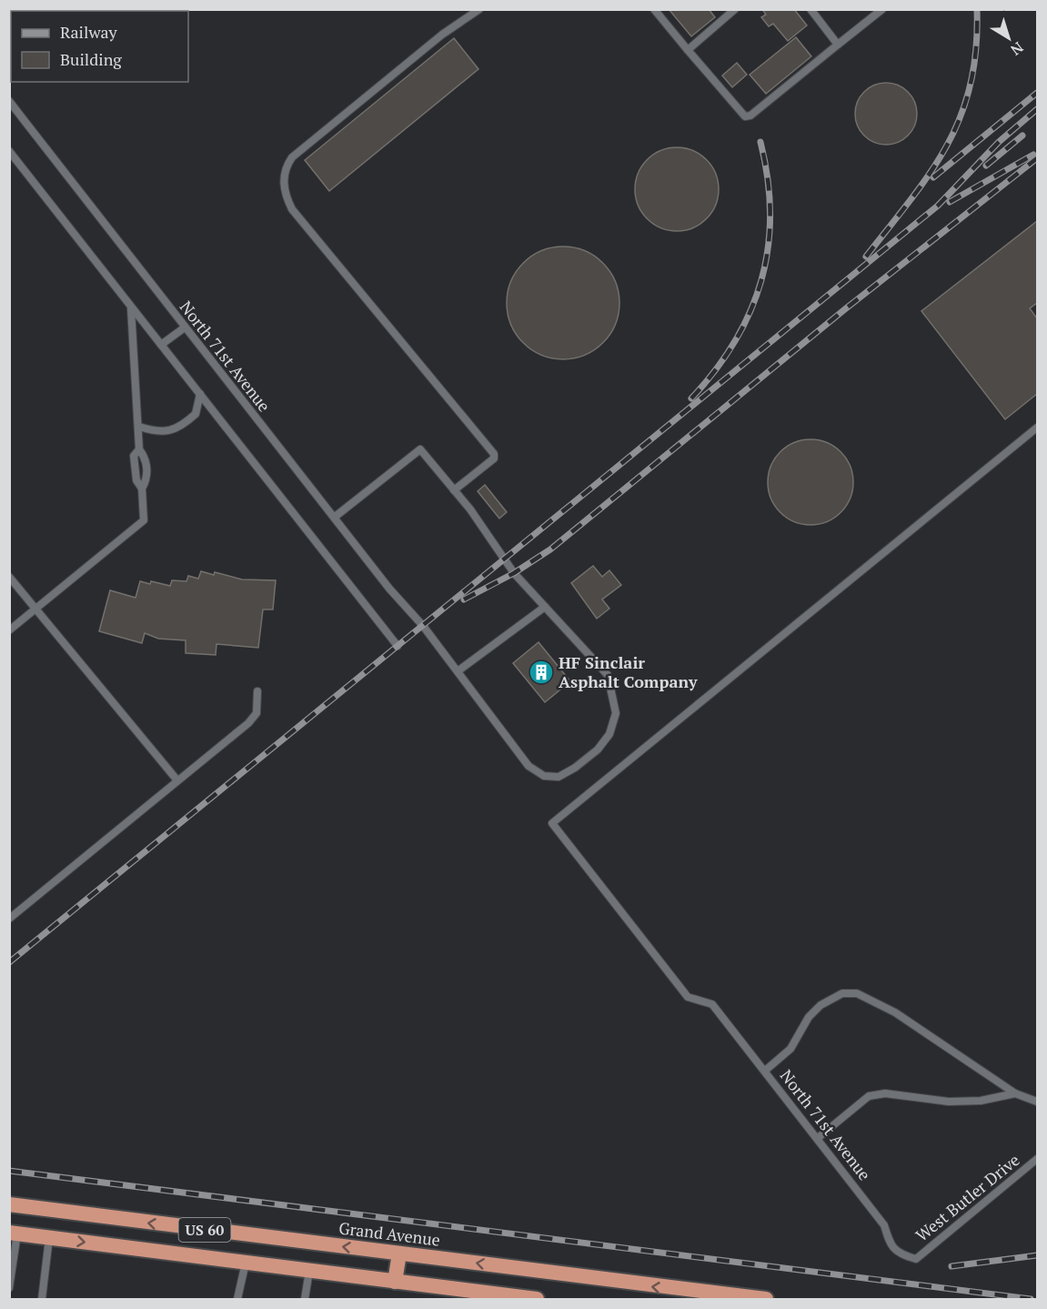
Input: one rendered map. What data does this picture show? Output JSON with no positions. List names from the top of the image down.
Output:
{
  "streets": {
    "highway": ["US 60", "Grand Avenue"],
    "lane": ["North 71st Avenue", "West Butler Drive"]
  },
  "crossings": [
    ["North 71st Avenue", "West Butler Drive"]
  ],
  "places": {
    "building": ["HF Sinclair Asphalt Company"]
  },
  "legend": ["Railway", "Building"],
  "north": "bottom right"
}
